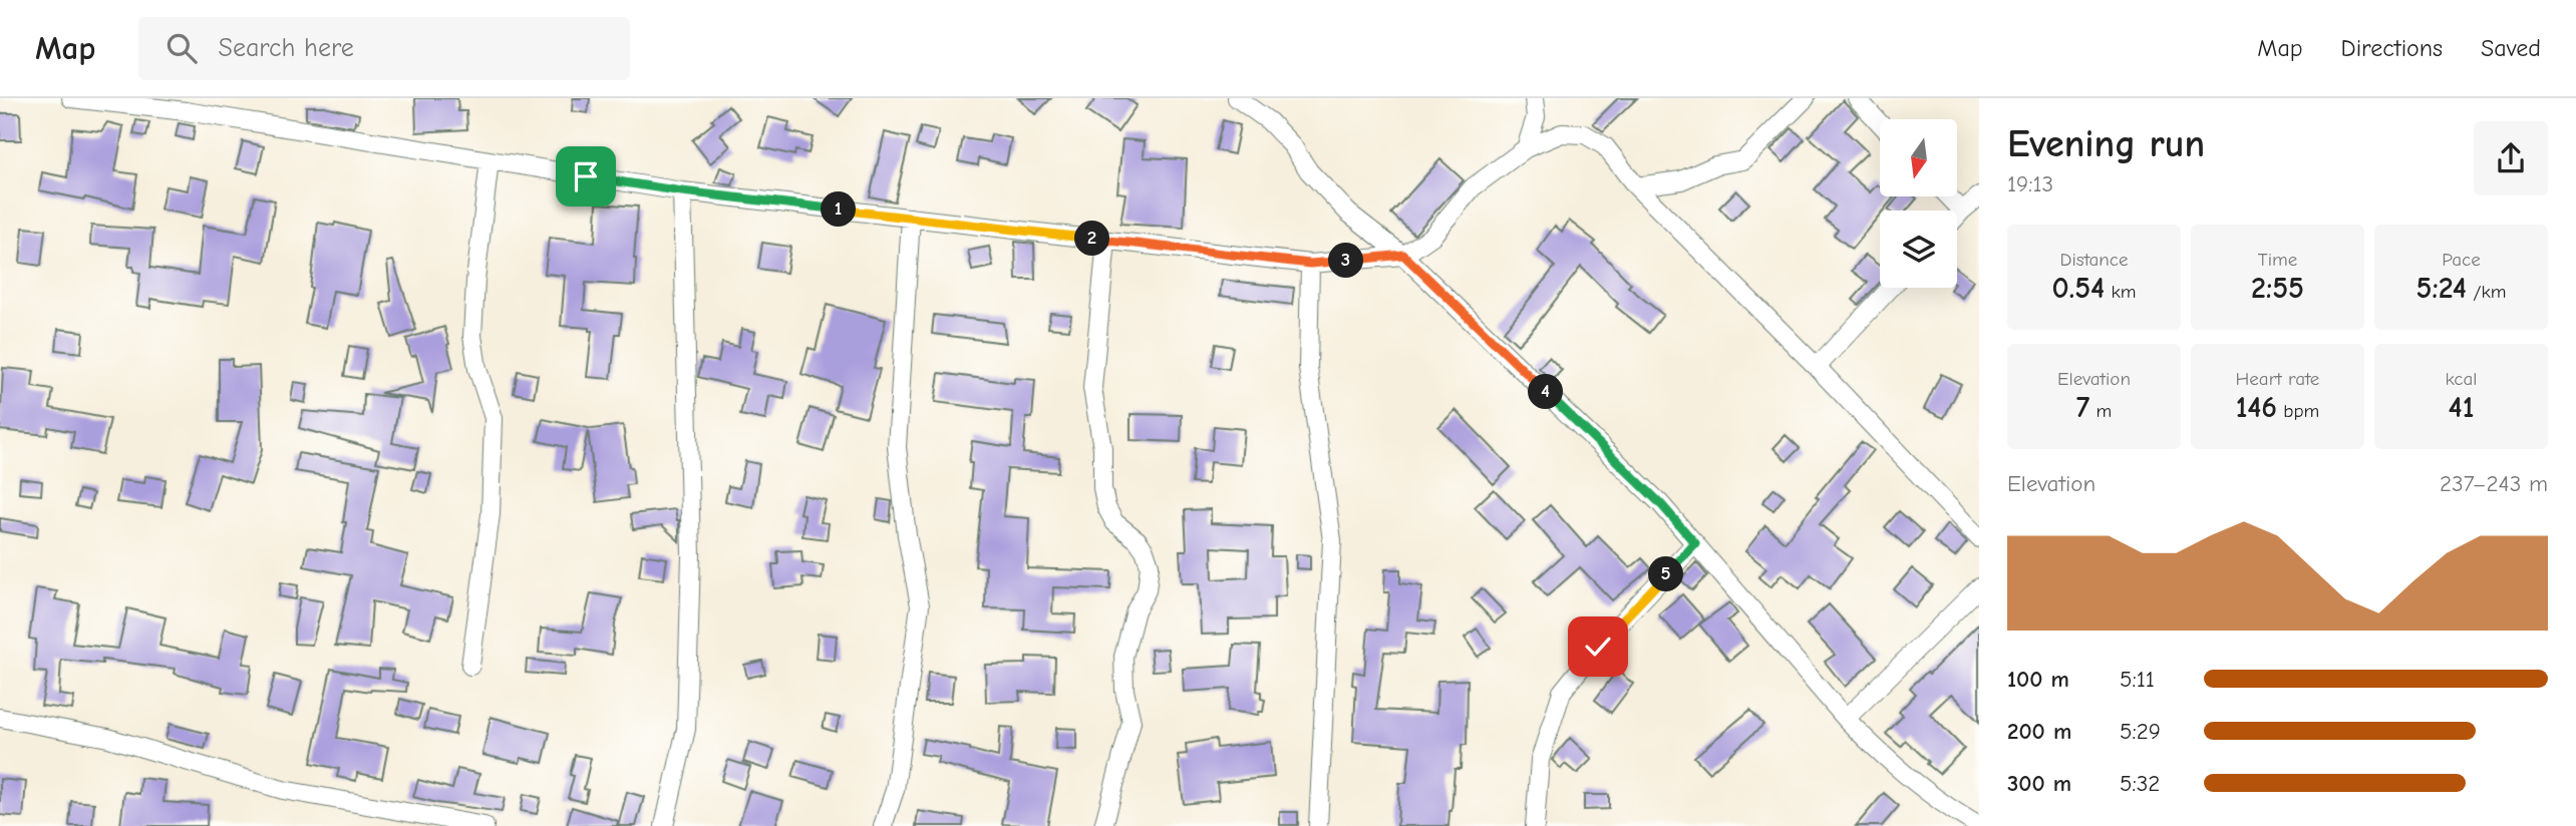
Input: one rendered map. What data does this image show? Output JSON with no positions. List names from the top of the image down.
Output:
{
  "north": "bottom",
  "page": {
    "header": "Map",
    "search": "Search here",
    "nav": ["Map", "Directions", "Saved"],
    "heading": ["Evening run", "19:13"],
    "pins": [
      "1",
      "2",
      "3",
      "4",
      "5"
    ],
    "stats": [
      ["Distance", "0.54 km"],
      ["Time", "2:55"],
      ["Pace", "5:24 /km"],
      ["Elevation", "7 m"],
      ["Heart rate", "146 bpm"],
      ["kcal", "41"]
    ],
    "chart": ["Elevation", "237–243 m"],
    "list": [
      {
        "name": "100 m",
        "note": "5:11"
      },
      {
        "name": "200 m",
        "note": "5:29"
      },
      {
        "name": "300 m",
        "note": "5:32"
      }
    ]
  }
}
